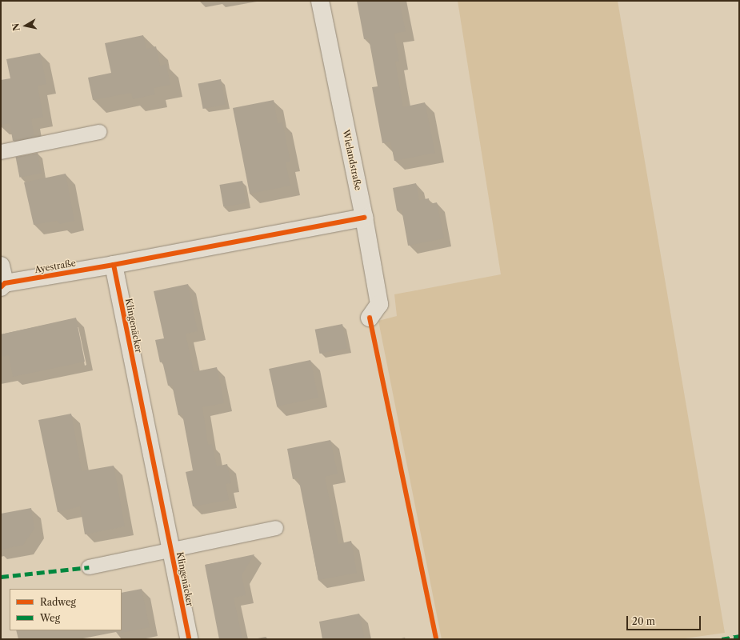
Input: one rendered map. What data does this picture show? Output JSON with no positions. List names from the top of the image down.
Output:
{
  "streets": {
    "street": ["Wielandstraße", "Ayestraße", "Klingenäcker"]
  },
  "crossings": [
    ["Ayestraße", "Klingenäcker"]
  ],
  "legend": ["Radweg", "Weg"],
  "scale_bar": "20 m",
  "north": "left"
}
